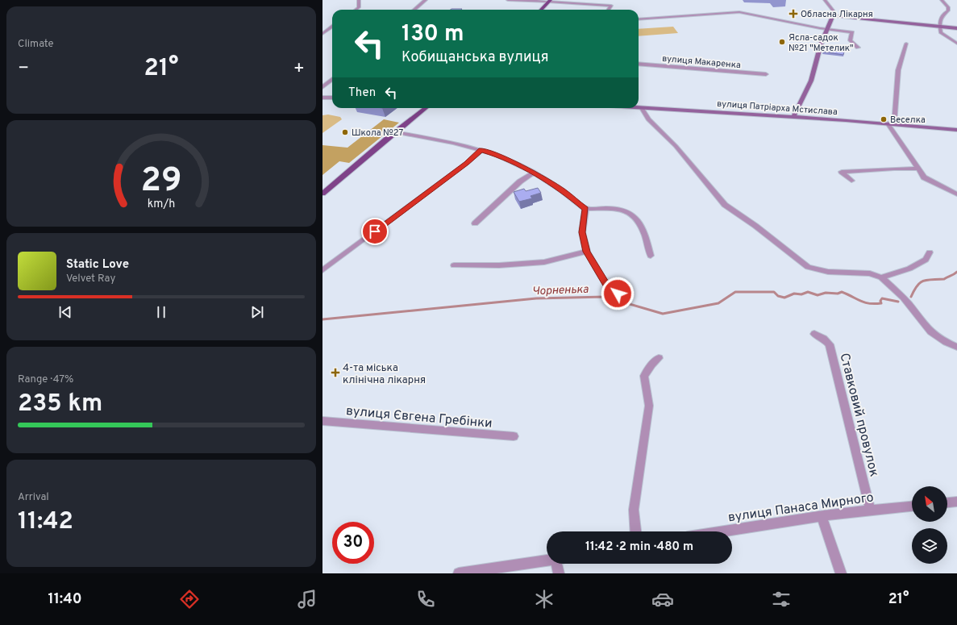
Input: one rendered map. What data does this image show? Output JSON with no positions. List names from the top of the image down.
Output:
{
  "streets": {
    "main road": ["вулиця Патріарха Мстислава"],
    "street": [
      "вулиця Макаренка",
      "Ставковий провулок",
      "вулиця Євгена Гребінки",
      "вулиця Панаса Мирного"
    ]
  },
  "crossings": [
    ["Ставковий провулок", "вулиця Панаса Мирного"]
  ],
  "water": ["Чорненька"],
  "places": {
    "health": ["Обласна Лікарня", "4-та міська клінічна лікарня"],
    "other": ["Ясла-садок №21 \"Метелик\"", "Веселка", "Школа №27"]
  },
  "north": "top left",
  "page": {
    "tile": [
      "Climate",
      ["Range · 47%", "235 km"],
      ["Arrival", "11:42"]
    ],
    "turn": ["130 m", "Кобищанська вулиця"],
    "heat": ["−", "21°", "+"],
    "then": "Then",
    "song": ["Static Love", "Velvet Ray"],
    "limit": "30",
    "trip": "11:42 · 2 min · 480 m",
    "tabs": ["11:40", "21°"],
    "gauge": ["29", "km/h"]
  }
}
